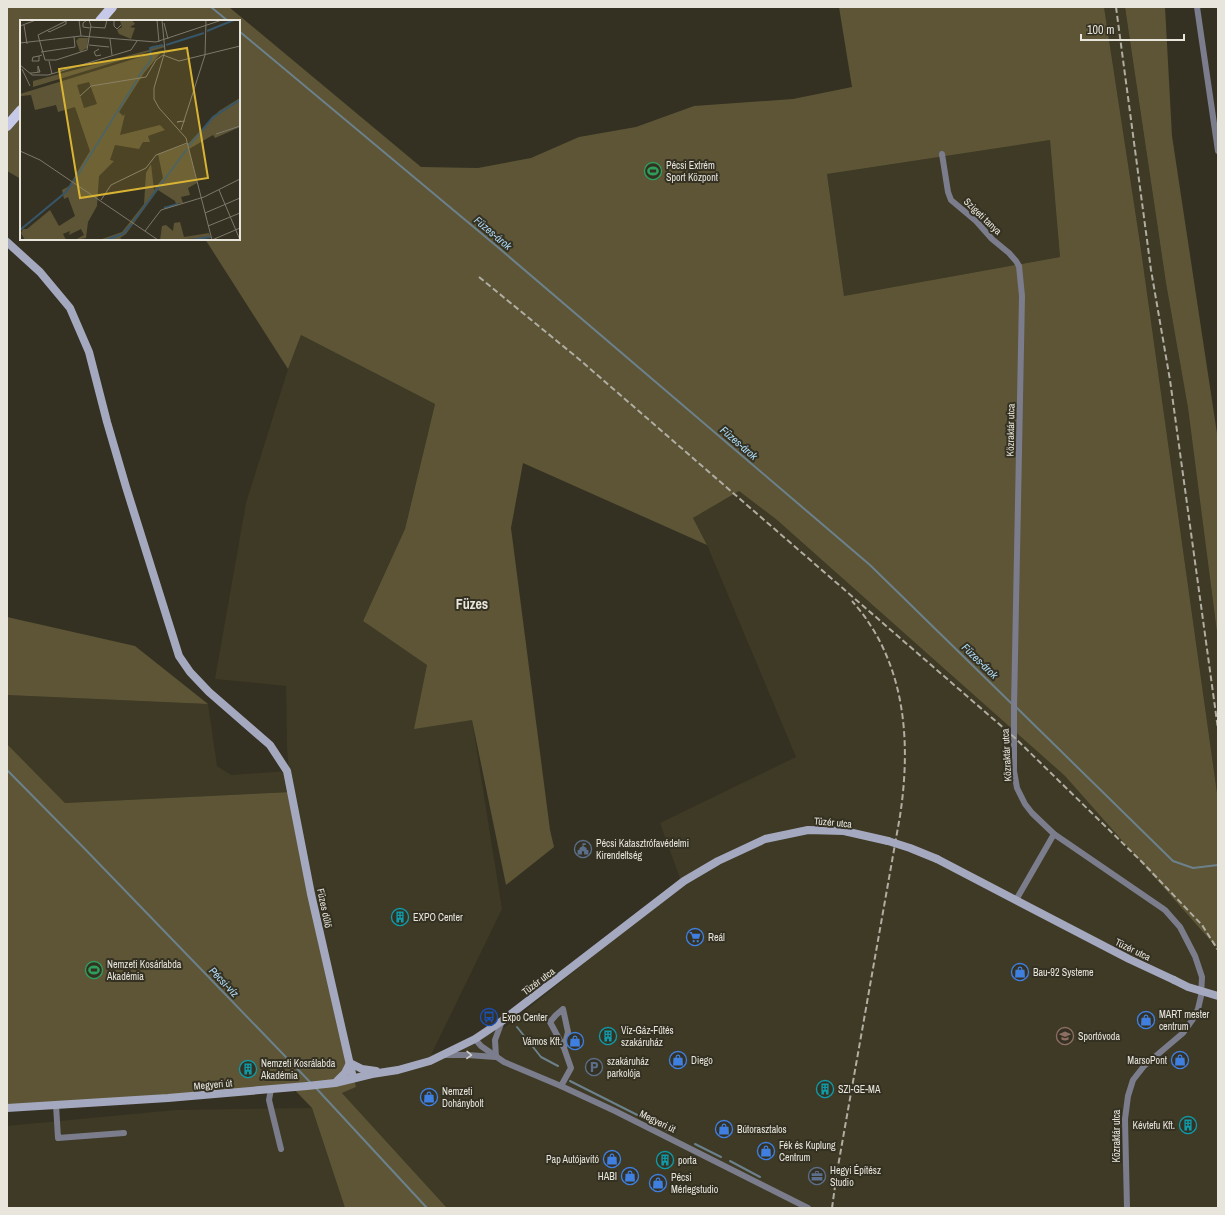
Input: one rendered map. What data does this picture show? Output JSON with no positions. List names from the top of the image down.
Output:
{
  "streets": {
    "street": [
      "Szigeti tanya",
      "Közraktár utca",
      "Tüzér utca",
      "Füzes dűlő",
      "Megyeri út"
    ]
  },
  "crossings": [
    ["Szigeti tanya", "Közraktár utca"],
    ["Tüzér utca", "Megyeri út"],
    ["Füzes dűlő", "Megyeri út"]
  ],
  "districts": ["Füzes"],
  "water": ["Füzes-árok", "Pécsi-víz"],
  "places": {
    "sports": ["Pécsi Extrém Sport Központ", "Nemzeti Kosárlabda Akadémia"],
    "public building": ["Pécsi Katasztrófavédelmi Kirendeltség"],
    "building": [
      "EXPO Center",
      "Víz-Gáz-Fűtés szakáruház",
      "Nemzeti Kosrálabda Akadémia",
      "SZI-GE-MA",
      "Kévtefu Kft.",
      "porta"
    ],
    "supermarket": ["Reál"],
    "shop": [
      "Bau-92 Systeme",
      "MART mester centrum",
      "Vámos Kft.",
      "Diego",
      "MarsoPont",
      "Nemzeti Dohánybolt",
      "Bútorasztalos",
      "Fék és Kuplung Centrum",
      "Pap Autójavító",
      "HABI",
      "Pécsi Mérlegstudio"
    ],
    "bus stop": ["Expo Center"],
    "school or university": ["Sportóvoda"],
    "parking": ["szakáruház parkolója"],
    "office": ["Hegyi Építész Studio"]
  },
  "scale_bar": "100 m"
}
